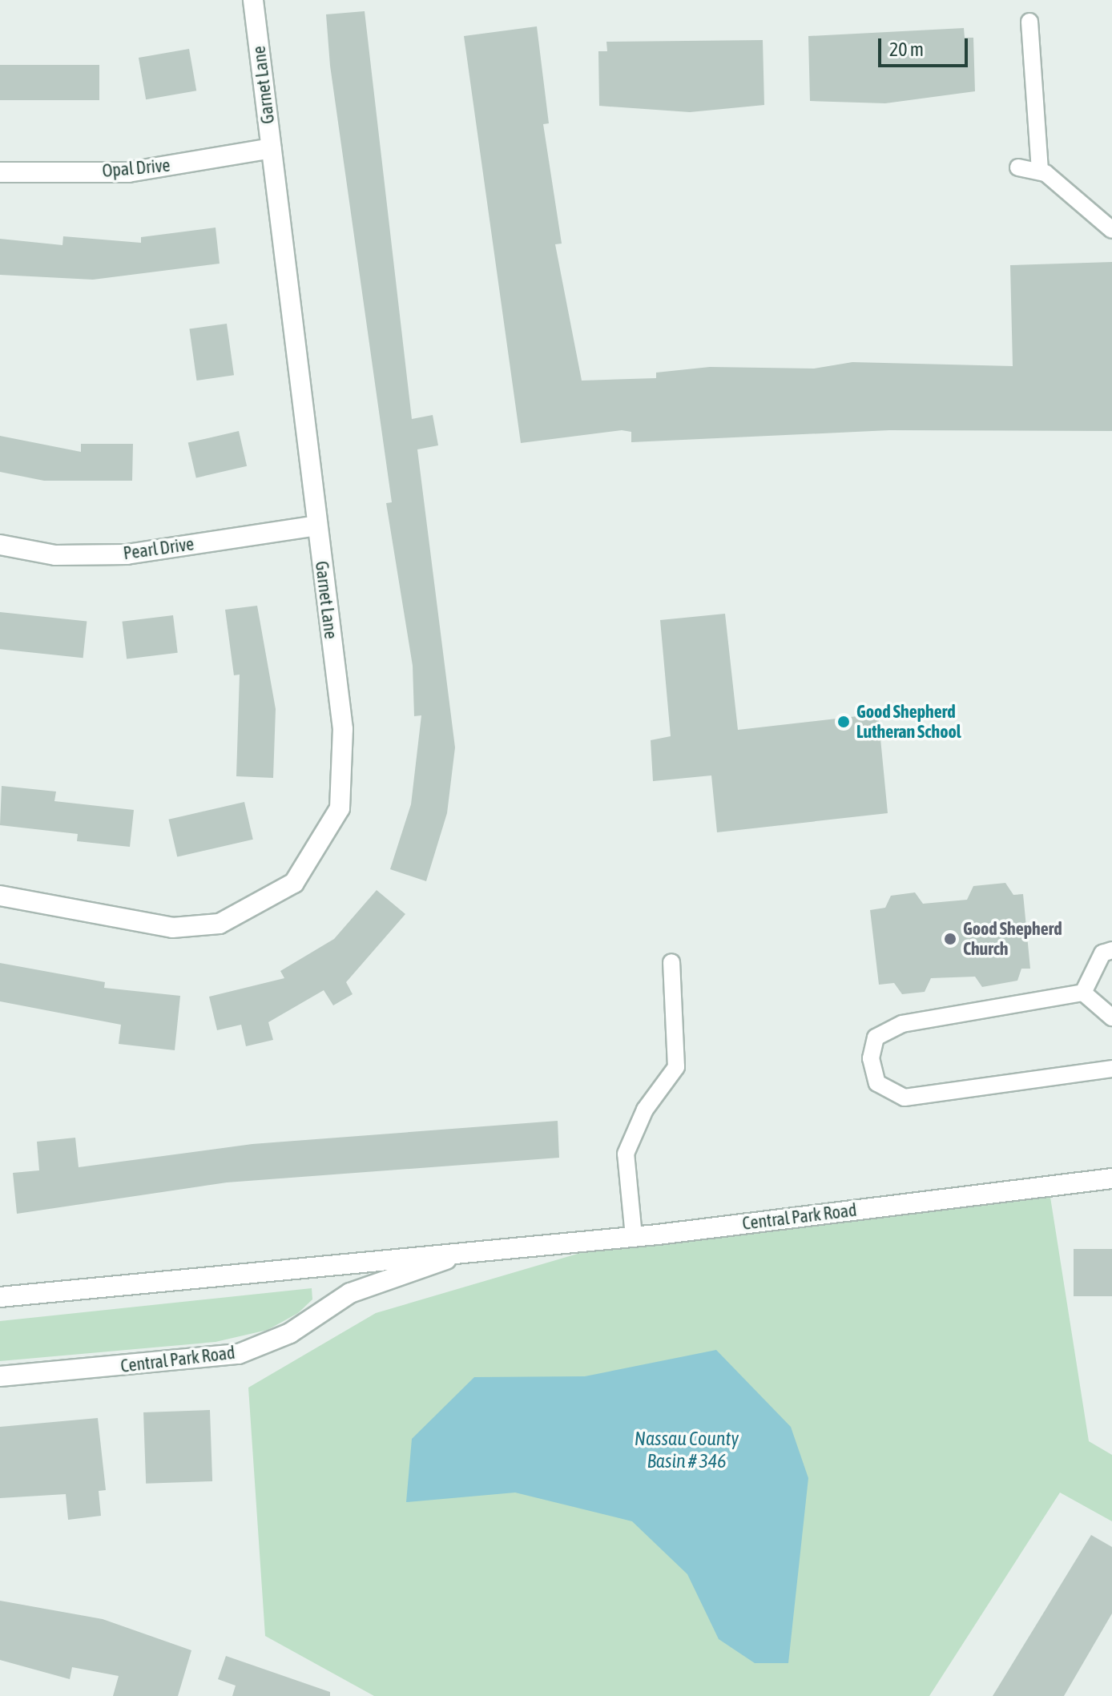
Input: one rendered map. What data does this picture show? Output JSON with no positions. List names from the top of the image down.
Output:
{
  "streets": {
    "street": [
      "Garnet Lane",
      "Opal Drive",
      "Pearl Drive",
      "Central Park Road"
    ]
  },
  "crossings": [
    ["Garnet Lane", "Opal Drive"],
    ["Garnet Lane", "Pearl Drive"]
  ],
  "water": ["Nassau County Basin # 346"],
  "places": ["Good Shepherd Lutheran School", "Good Shepherd Church"],
  "scale_bar": "20 m"
}
